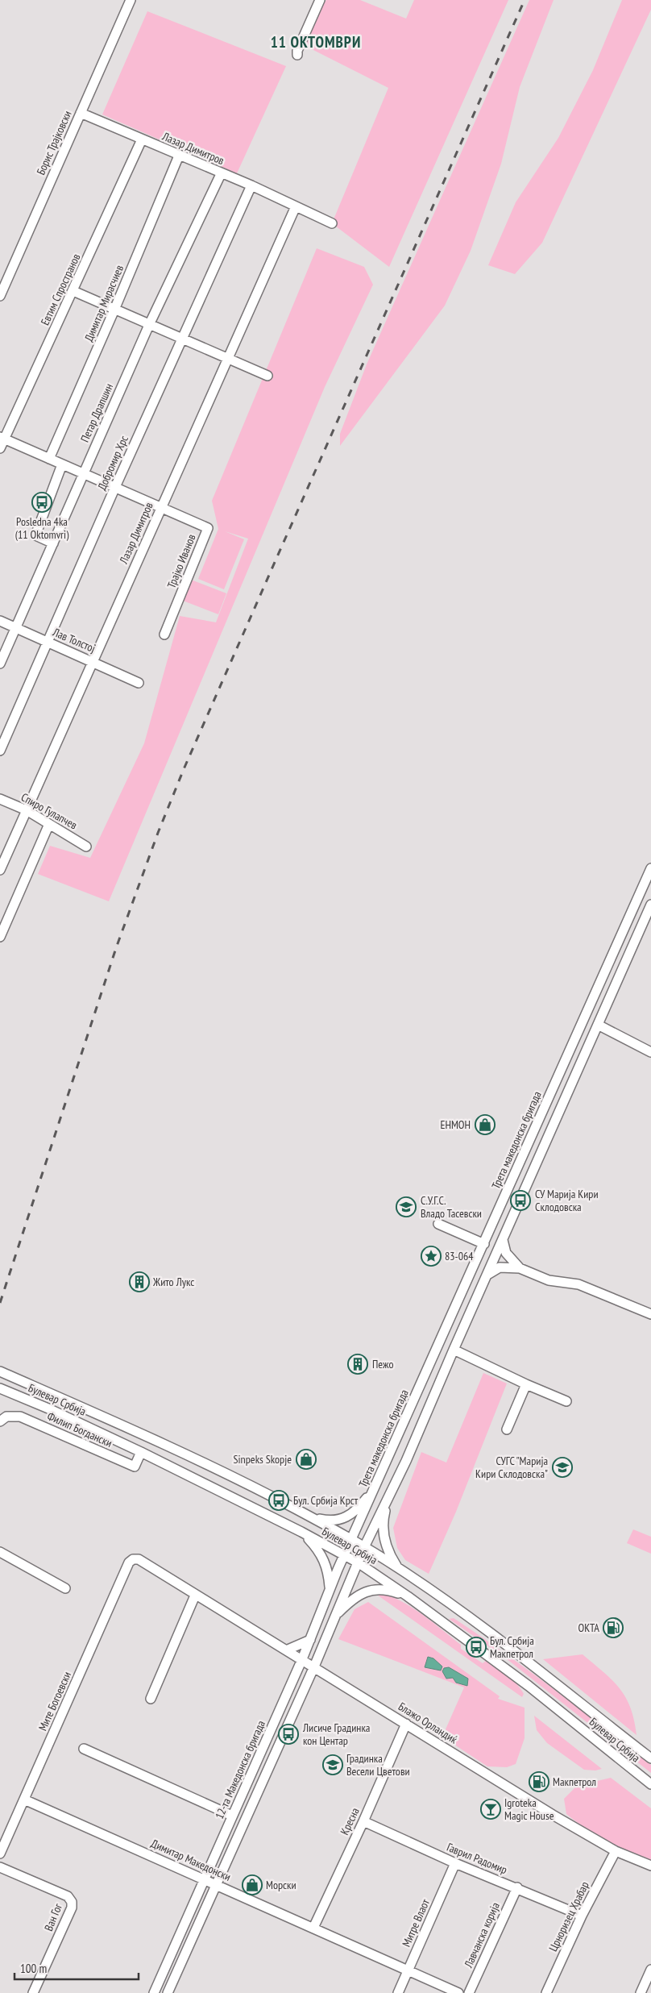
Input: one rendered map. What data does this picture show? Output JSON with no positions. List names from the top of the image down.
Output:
{
  "streets": {
    "street": [
      "Борис Трајковски",
      "Лазар Димитров",
      "Евтим Спространов",
      "Димитар Мирасчиев",
      "Петар Драпшин",
      "Добромир Хрс",
      "Трајко Иванов",
      "Лав Толстој",
      "Спиро Гулапчев",
      "Трета македонска бригада",
      "Булевар Србија",
      "Филип Богдански",
      "Мите Богоевски",
      "Блажо Орландиќ",
      "12-та Македонска бригада",
      "Кресна",
      "Гаврил Радомир",
      "Димитар Македонски",
      "Црноризец Храбар",
      "Ван Гог",
      "Митре Влаот",
      "Лавчанска корија"
    ]
  },
  "crossings": [
    ["Борис Трајковски", "Лазар Димитров"],
    ["Лазар Димитров", "Евтим Спространов"],
    ["Лазар Димитров", "Димитар Мирасчиев"],
    ["Лазар Димитров", "Петар Драпшин"],
    ["Лазар Димитров", "Добромир Хрс"],
    ["Лазар Димитров", "Трајко Иванов"],
    ["Лазар Димитров", "Лав Толстој"],
    ["Лазар Димитров", "Спиро Гулапчев"],
    ["Евтим Спространов", "Трајко Иванов"],
    ["Димитар Мирасчиев", "Трајко Иванов"],
    ["Петар Драпшин", "Трајко Иванов"],
    ["Петар Драпшин", "Лав Толстој"],
    ["Добромир Хрс", "Трајко Иванов"],
    ["Добромир Хрс", "Лав Толстој"],
    ["Трета македонска бригада", "Булевар Србија"],
    ["Трета македонска бригада", "12-та Македонска бригада"],
    ["Булевар Србија", "Филип Богдански"],
    ["Булевар Србија", "12-та Македонска бригада"],
    ["Мите Богоевски", "Блажо Орландиќ"],
    ["Мите Богоевски", "Димитар Македонски"],
    ["Блажо Орландиќ", "12-та Македонска бригада"],
    ["Блажо Орландиќ", "Кресна"],
    ["Блажо Орландиќ", "Црноризец Храбар"],
    ["12-та Македонска бригада", "Димитар Македонски"],
    ["Кресна", "Гаврил Радомир"],
    ["Кресна", "Димитар Македонски"],
    ["Гаврил Радомир", "Црноризец Храбар"],
    ["Гаврил Радомир", "Митре Влаот"],
    ["Гаврил Радомир", "Лавчанска корија"],
    ["Димитар Македонски", "Митре Влаот"]
  ],
  "districts": ["11 ОКТОМВРИ"],
  "places": {
    "bus stop": [
      "Posledna 4ka (11 Oktomvri)",
      "СУ Марија Кири Склодовска",
      "Бул. Србија Крст",
      "Бул. Србија Макпетрол",
      "Лисиче Градинка кон Центар"
    ],
    "shop": ["ЕНМОН", "Sinpeks Skopje", "Морски"],
    "school or university": ["С.У.Г.С. Владо Тасевски", "СУГС \"Марија Кири Склодовска\"", "Градинка Весели Цветови"],
    "place": ["83-064"],
    "building": ["Жито Лукс", "Пежо"],
    "fuel station": ["ОКТА", "Макпетрол"],
    "bar": ["Igroteka Magic House"]
  },
  "scale_bar": "100 m"
}
